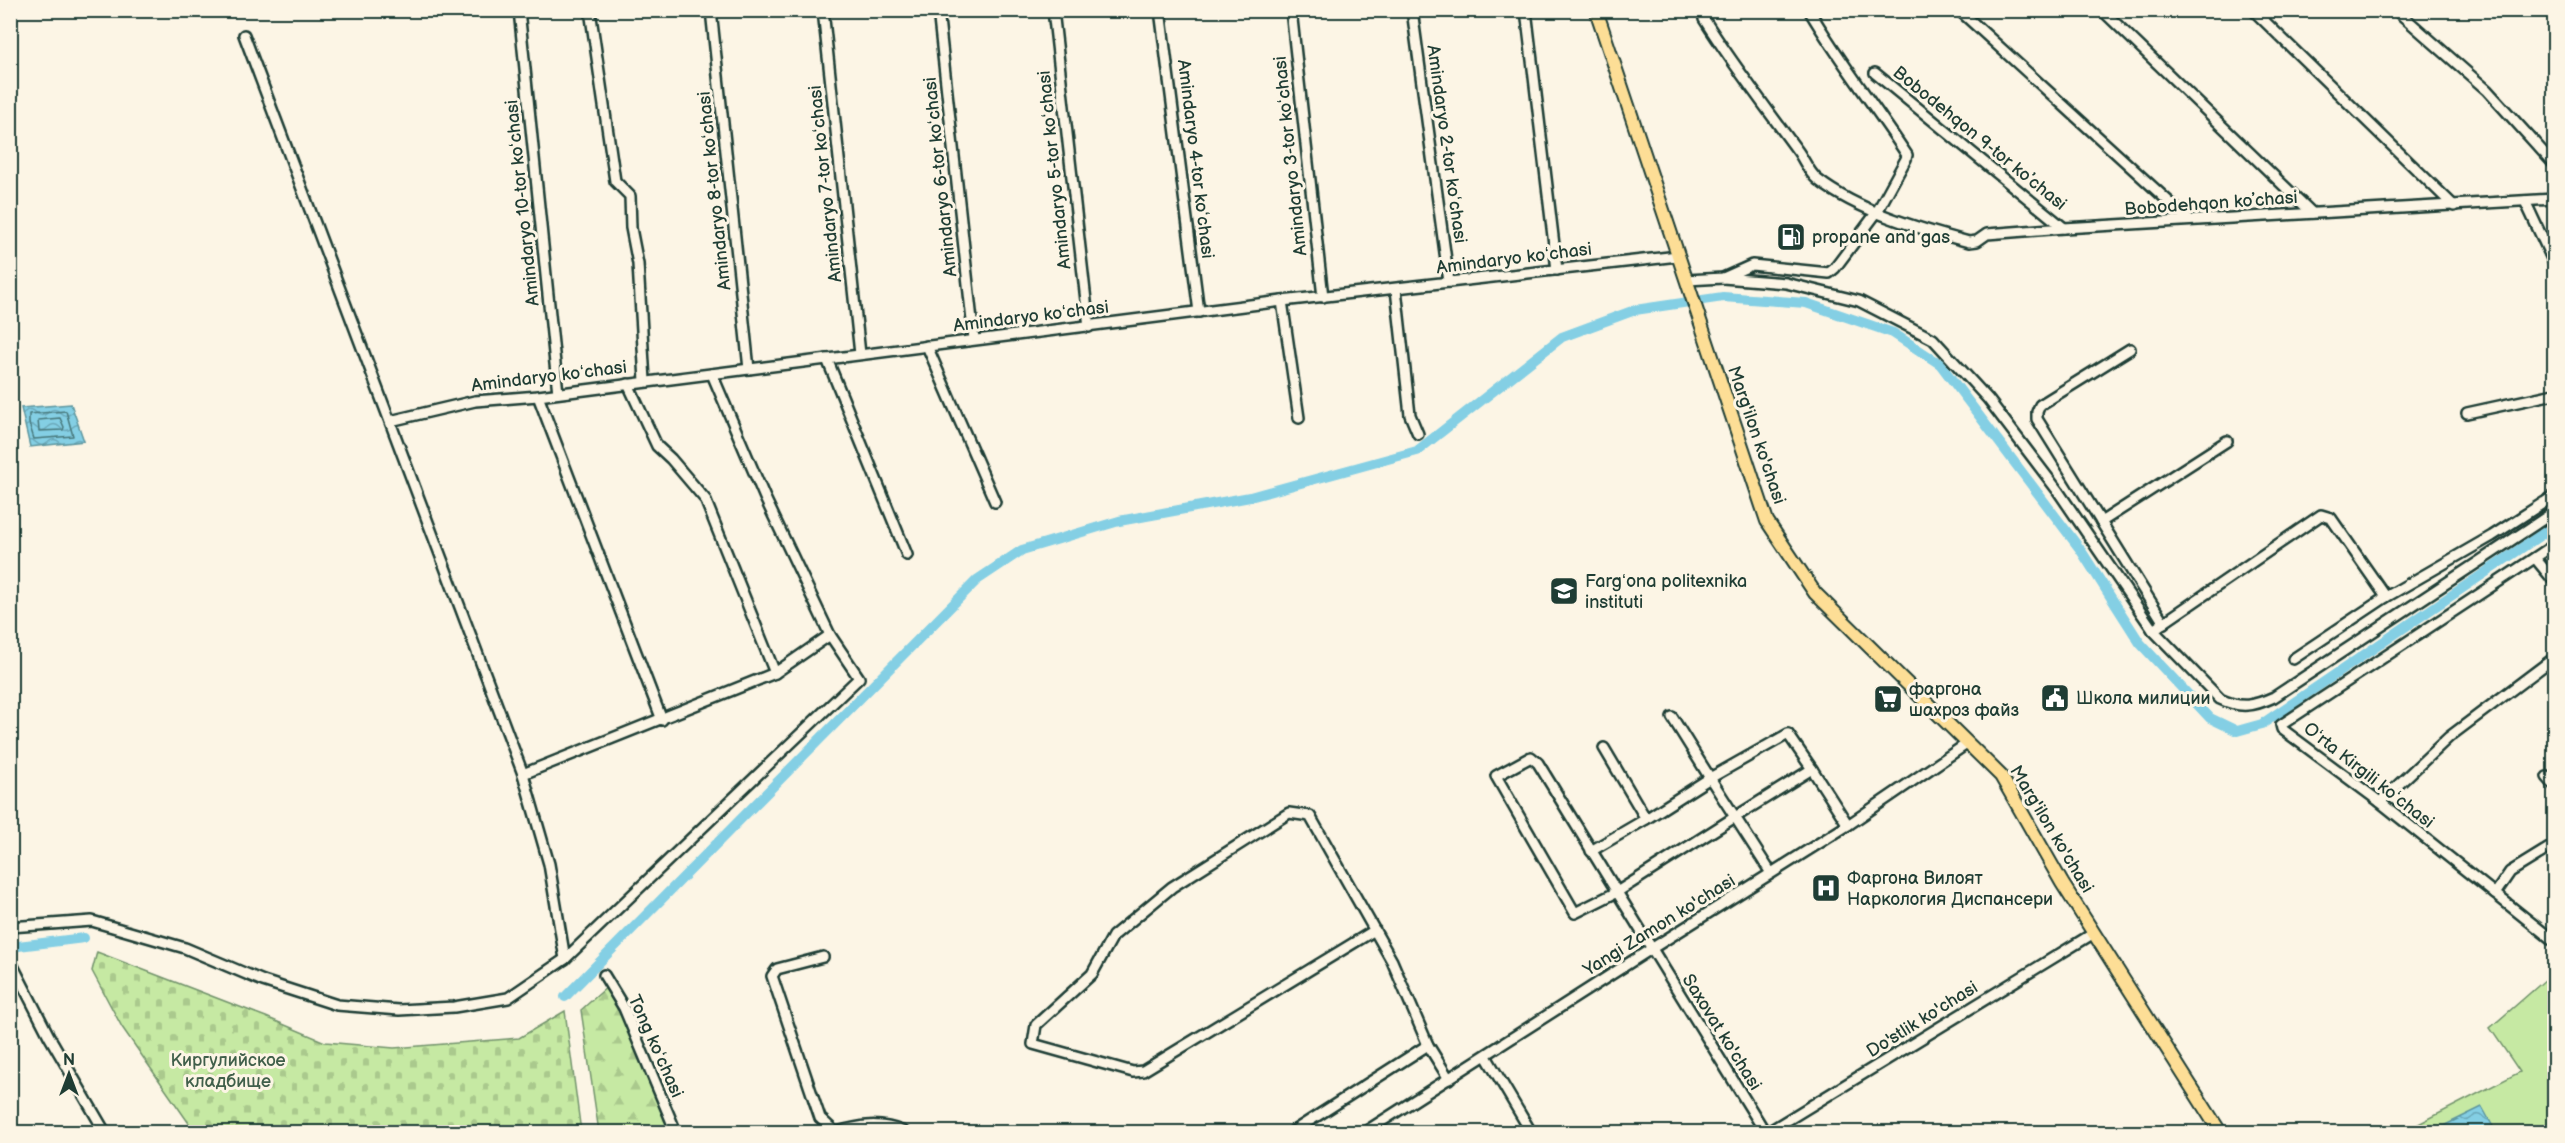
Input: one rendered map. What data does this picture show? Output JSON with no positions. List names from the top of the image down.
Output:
{
  "streets": {
    "main road": ["Marg'ilon ko'chasi"],
    "street": [
      "Bobodehqon 9-tor koʼchasi",
      "Amindaryo 2-tor koʻchasi",
      "Amindaryo 3-tor koʻchasi",
      "Amindaryo 4-tor koʻchasi",
      "Amindaryo 5-tor koʻchasi",
      "Amindaryo 6-tor koʻchasi",
      "Amindaryo 7-tor koʻchasi",
      "Amindaryo 8-tor koʻchasi",
      "Amindaryo 10-tor koʻchasi",
      "Bobodehqon koʼchasi",
      "Amindaryo koʻchasi",
      "Oʻrta Kirgili koʻchasi",
      "Yangi Zamon ko'chasi",
      "Do'stlik ko'chasi",
      "Saxovat ko'chasi",
      "Tong koʻchasi"
    ]
  },
  "crossings": [
    ["Bobodehqon 9-tor koʼchasi", "Bobodehqon koʼchasi"],
    ["Amindaryo 2-tor koʻchasi", "Amindaryo koʻchasi"],
    ["Amindaryo 3-tor koʻchasi", "Amindaryo koʻchasi"],
    ["Amindaryo 4-tor koʻchasi", "Amindaryo koʻchasi"],
    ["Amindaryo 5-tor koʻchasi", "Amindaryo koʻchasi"],
    ["Amindaryo 6-tor koʻchasi", "Amindaryo koʻchasi"],
    ["Amindaryo 7-tor koʻchasi", "Amindaryo koʻchasi"],
    ["Amindaryo 8-tor koʻchasi", "Amindaryo koʻchasi"],
    ["Amindaryo 10-tor koʻchasi", "Amindaryo koʻchasi"],
    ["Marg'ilon ko'chasi", "Yangi Zamon ko'chasi"],
    ["Marg'ilon ko'chasi", "Do'stlik ko'chasi"],
    ["Yangi Zamon ko'chasi", "Saxovat ko'chasi"],
    ["Do'stlik ko'chasi", "Saxovat ko'chasi"]
  ],
  "parks": ["Киргулийское кладбище"],
  "places": {
    "fuel station": ["propane and gas"],
    "school or university": ["Fargʻona politexnika instituti"],
    "public building": ["Школа милиции"],
    "supermarket": ["фаргона шахроз файз"],
    "hospital": ["Фаргона Вилоят Наркология Диспансери"]
  },
  "north": "top"
}
